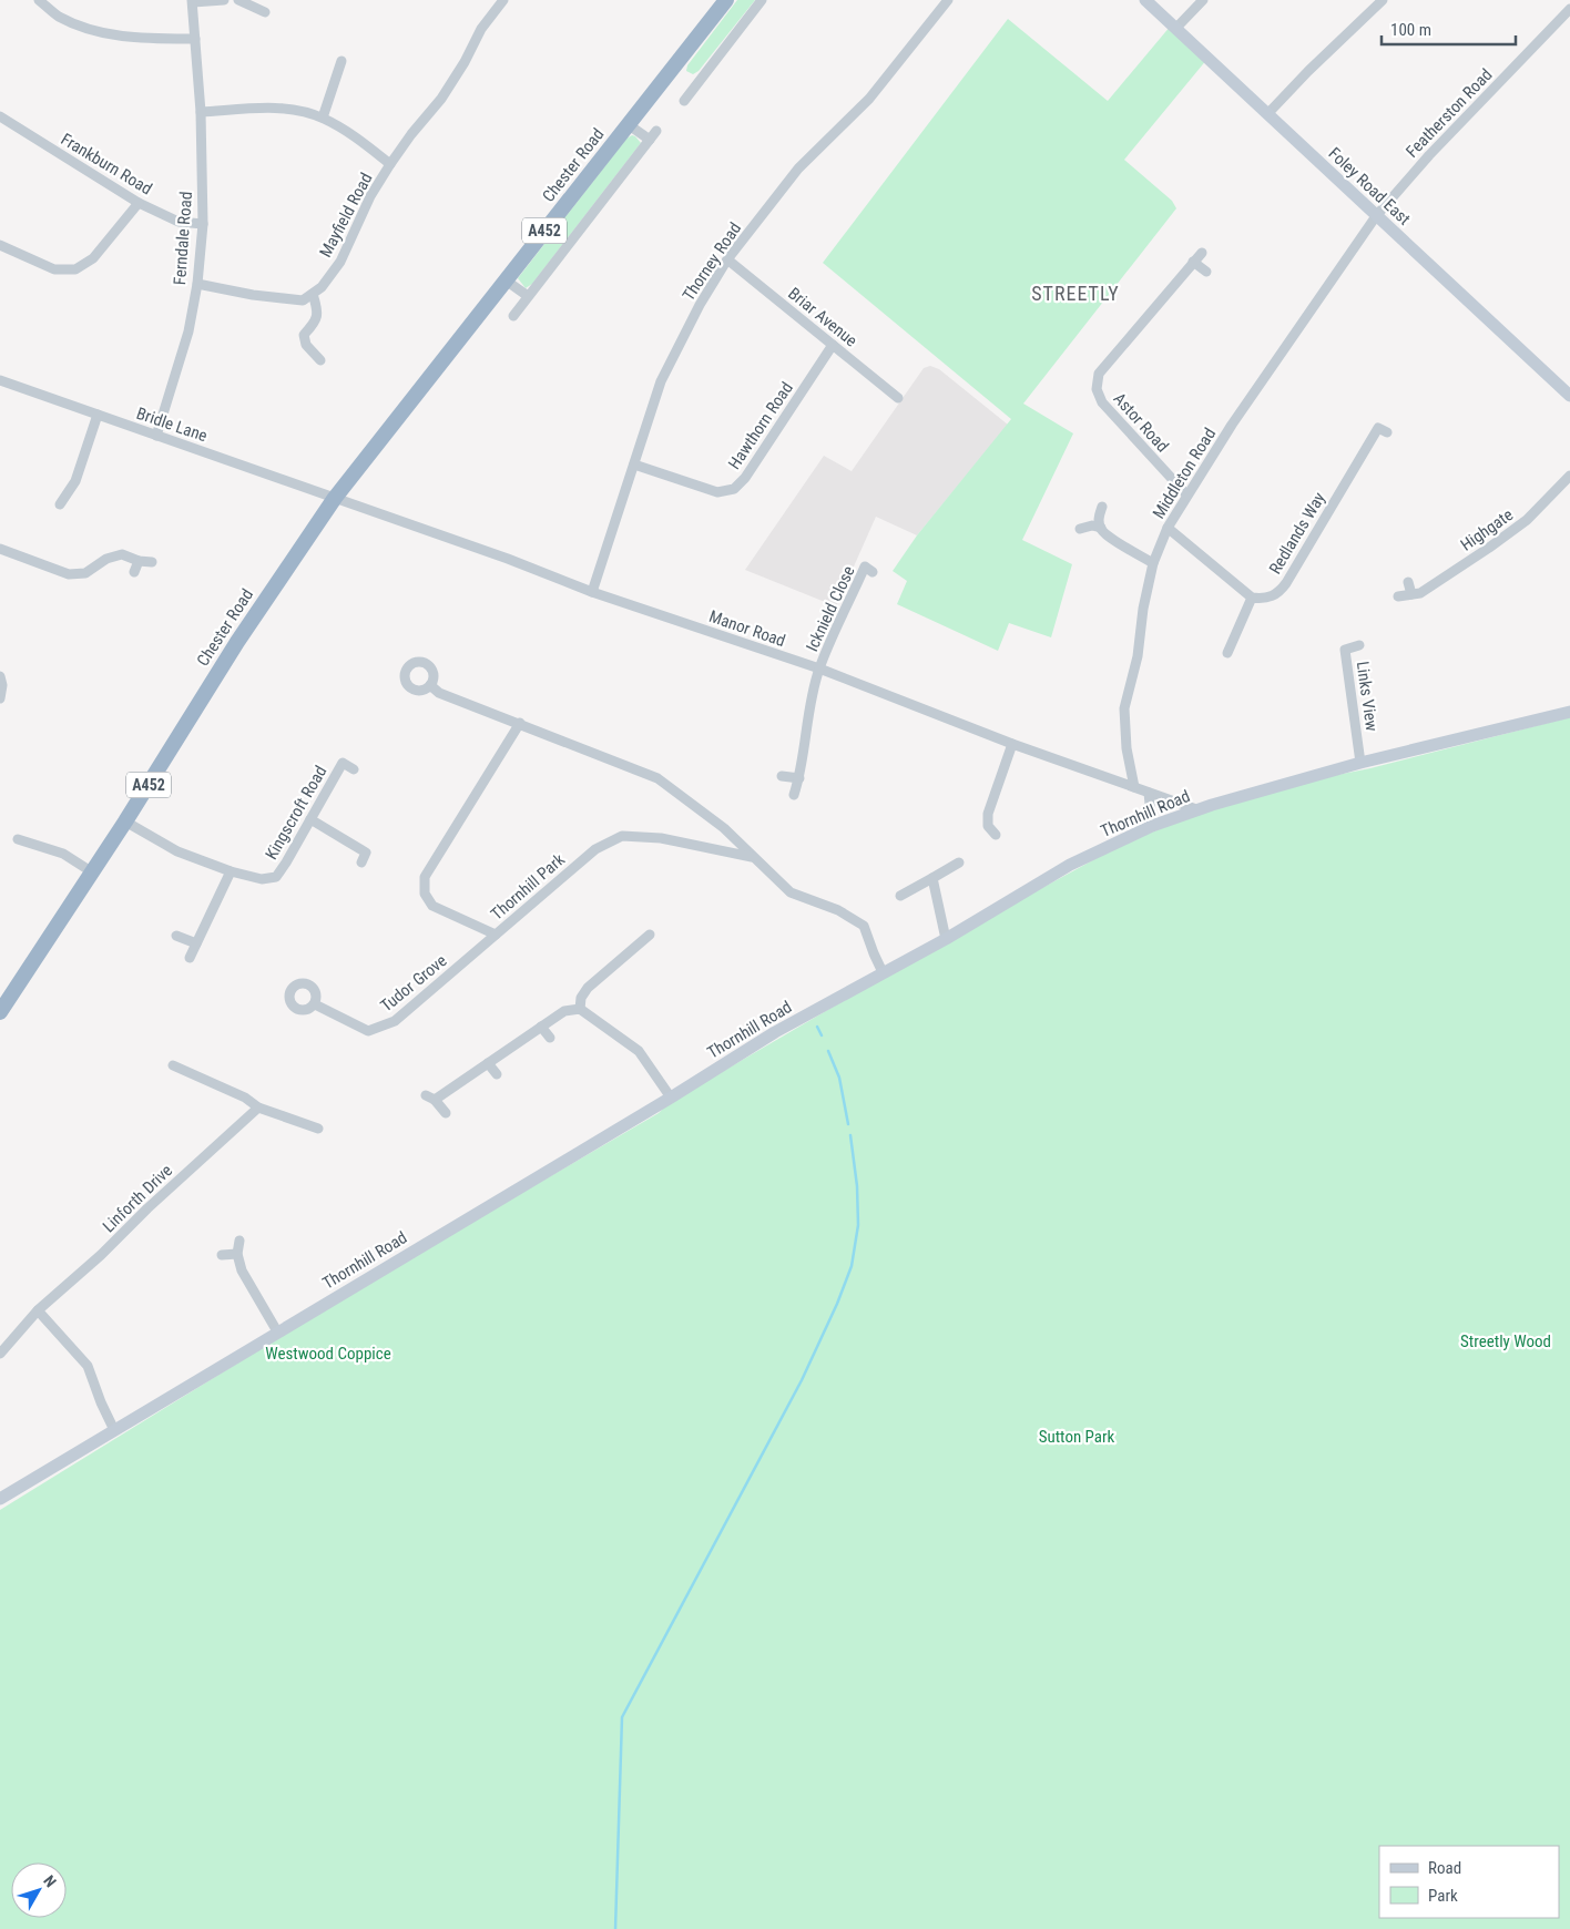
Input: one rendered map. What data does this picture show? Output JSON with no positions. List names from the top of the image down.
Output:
{
  "streets": {
    "highway": ["Chester Road", "A452"],
    "main road": ["Foley Road East", "Thornhill Road"],
    "street": [
      "Featherston Road",
      "Frankburn Road",
      "Mayfield Road",
      "Ferndale Road",
      "Thorney Road",
      "Briar Avenue",
      "Astor Road",
      "Bridle Lane",
      "Hawthorn Road",
      "Middleton Road",
      "Highgate",
      "Redlands Way",
      "Icknield Close",
      "Manor Road",
      "Links View",
      "Kingscroft Road",
      "Thornhill Park",
      "Tudor Grove",
      "Linforth Drive"
    ]
  },
  "crossings": [
    ["Featherston Road", "Foley Road East"],
    ["Featherston Road", "Middleton Road"],
    ["Frankburn Road", "Ferndale Road"],
    ["Chester Road", "Bridle Lane"],
    ["Chester Road", "Manor Road"],
    ["Chester Road", "Kingscroft Road"],
    ["Foley Road East", "Middleton Road"],
    ["Mayfield Road", "Ferndale Road"],
    ["Ferndale Road", "Bridle Lane"],
    ["Thorney Road", "Briar Avenue"],
    ["Thorney Road", "Hawthorn Road"],
    ["Thorney Road", "Manor Road"],
    ["Briar Avenue", "Hawthorn Road"],
    ["Astor Road", "Middleton Road"],
    ["Bridle Lane", "Manor Road"],
    ["Middleton Road", "Manor Road"],
    ["Icknield Close", "Manor Road"],
    ["Manor Road", "Thornhill Road"],
    ["Links View", "Thornhill Road"],
    ["Thornhill Park", "Tudor Grove"]
  ],
  "districts": ["STREETLY"],
  "parks": ["Streetly Wood", "Westwood Coppice", "Sutton Park"],
  "legend": ["Road", "Park"],
  "scale_bar": "100 m",
  "north": "top right"
}
